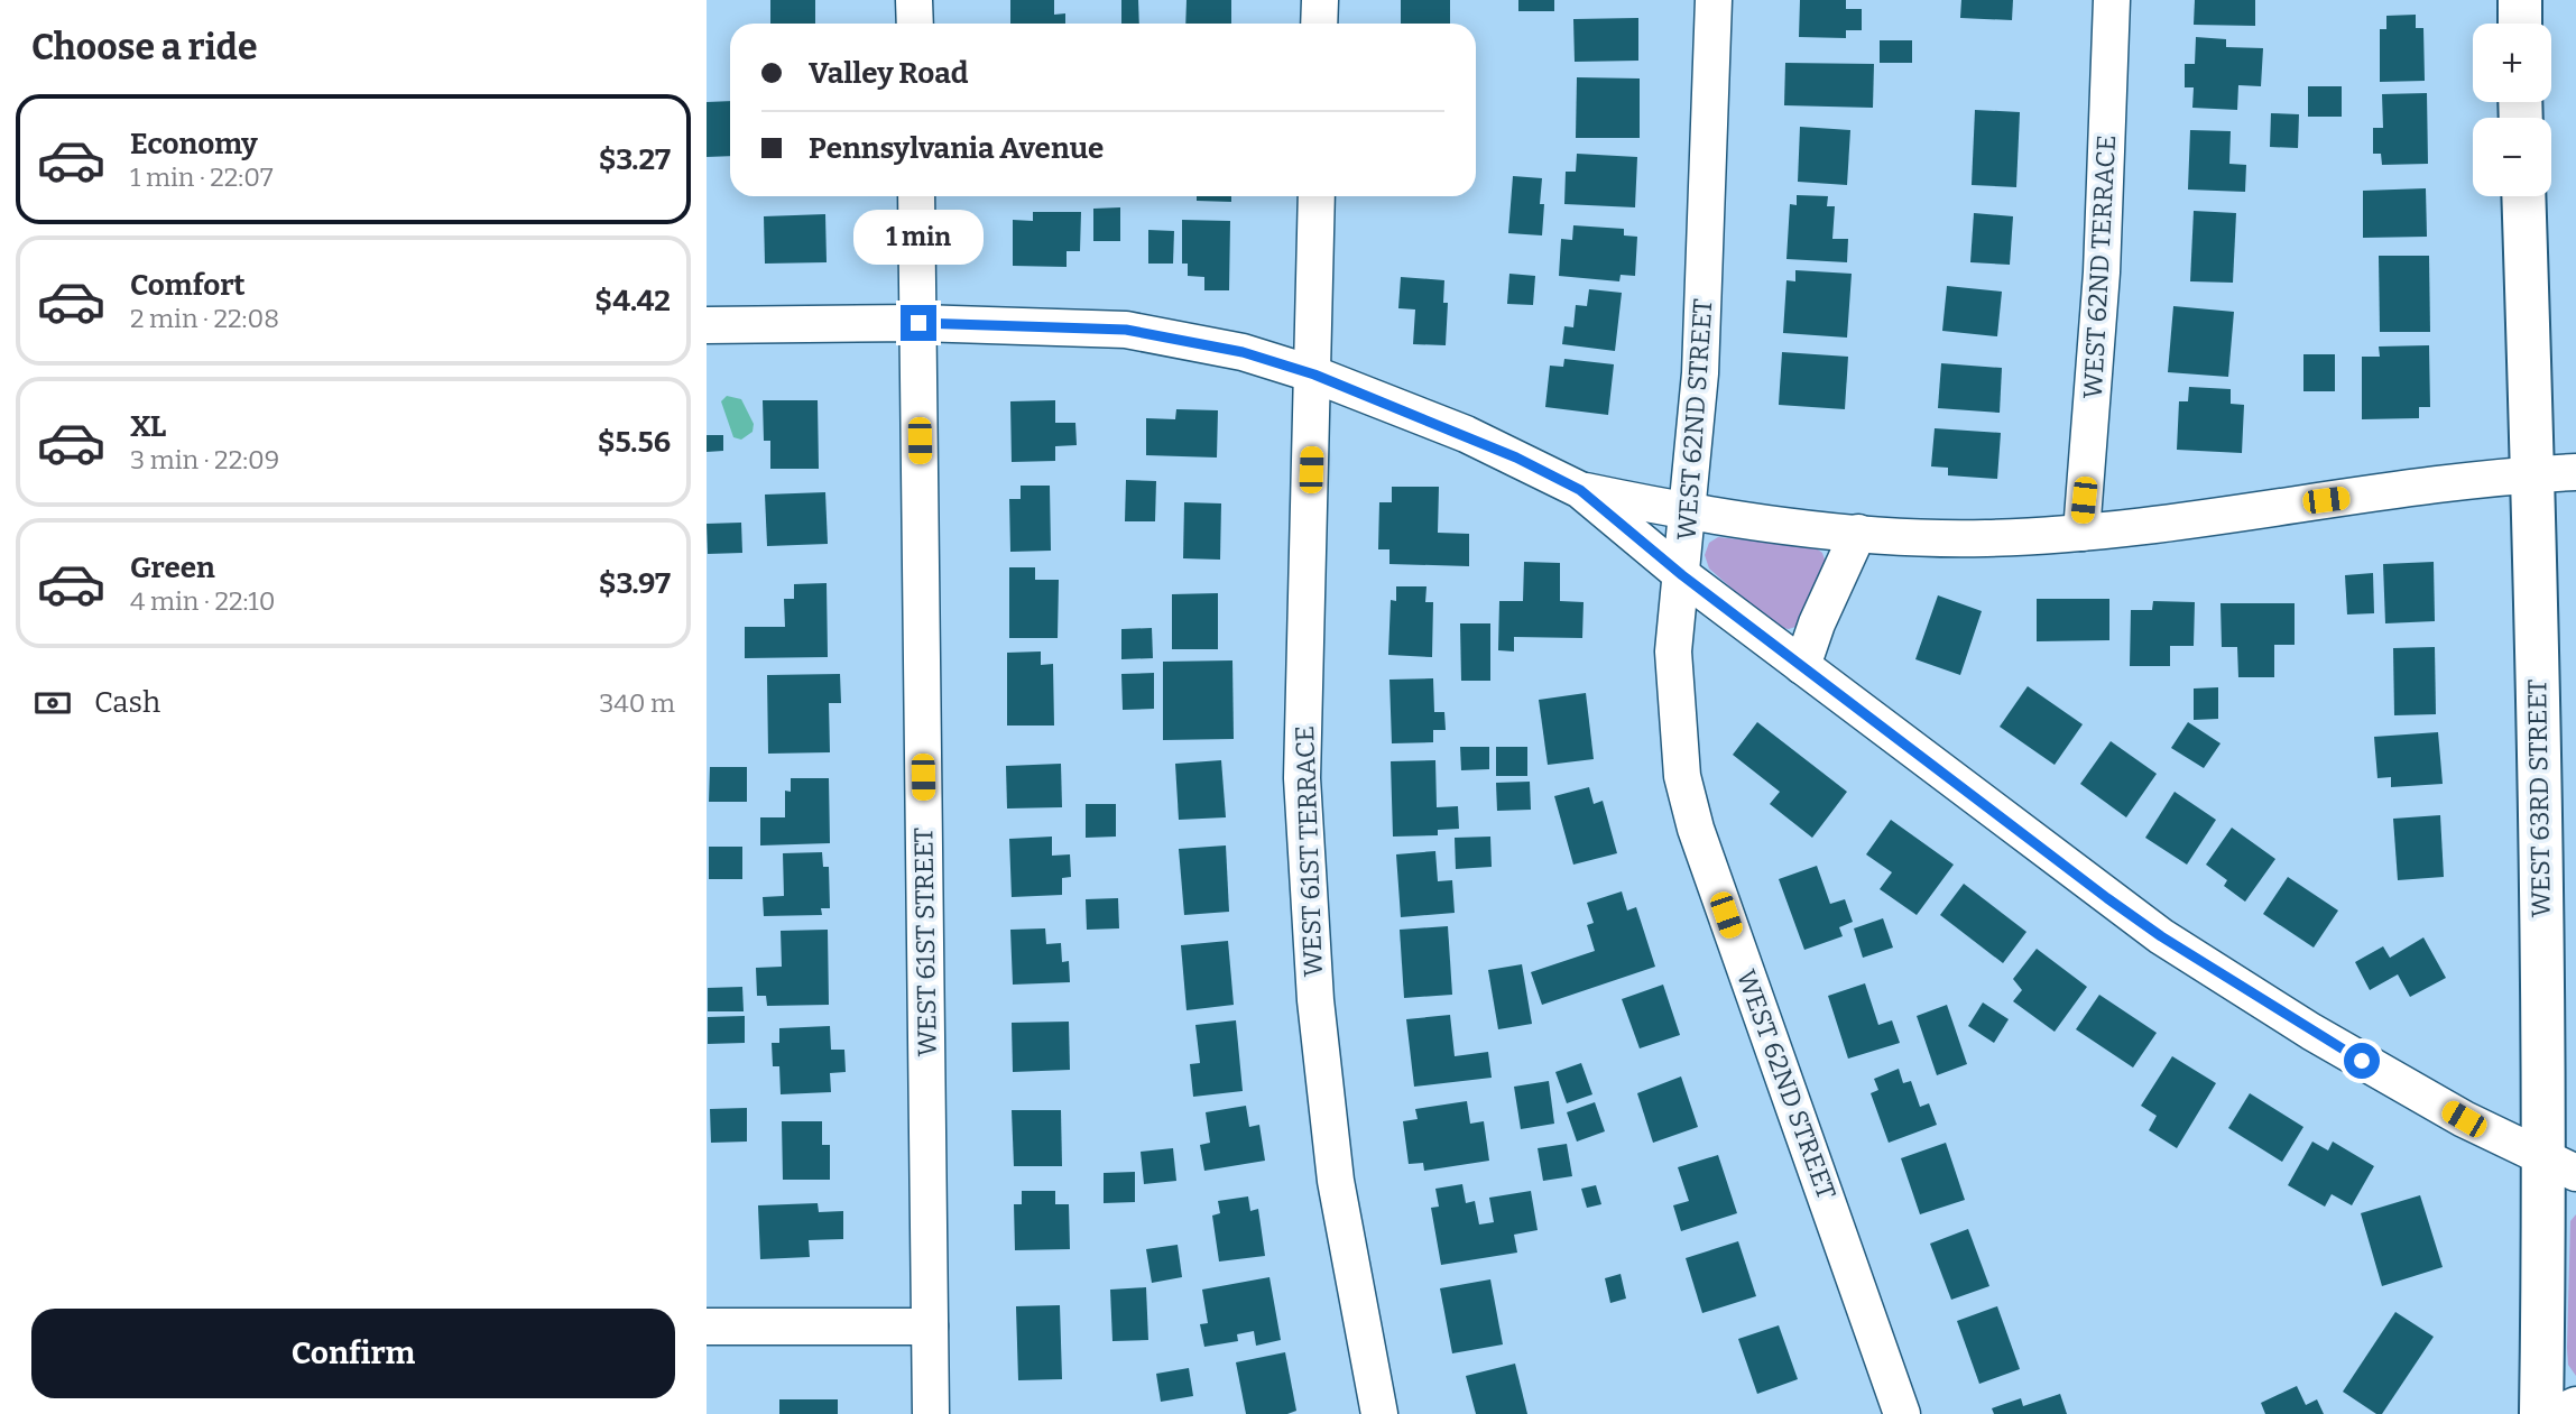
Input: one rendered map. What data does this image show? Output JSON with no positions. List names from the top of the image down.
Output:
{
  "streets": {
    "main road": ["WEST 63RD STREET"],
    "street": [
      "WEST 62ND TERRACE",
      "WEST 62ND STREET",
      "WEST 61ST TERRACE",
      "WEST 61ST STREET"
    ]
  },
  "page": {
    "heading": "Choose a ride",
    "map_buttons": ["+", "−"],
    "banner": ["Valley Road", "Pennsylvania Avenue"],
    "list": [
      {
        "name": "Economy",
        "note": "1 min · 22:07",
        "value": "$3.27"
      },
      {
        "name": "Comfort",
        "note": "2 min · 22:08",
        "value": "$4.42"
      },
      {
        "name": "XL",
        "note": "3 min · 22:09",
        "value": "$5.56"
      },
      {
        "name": "Green",
        "note": "4 min · 22:10",
        "value": "$3.97"
      }
    ],
    "bubble": "1 min",
    "pay": ["Cash", "340 m"],
    "buttons": "Confirm"
  }
}
